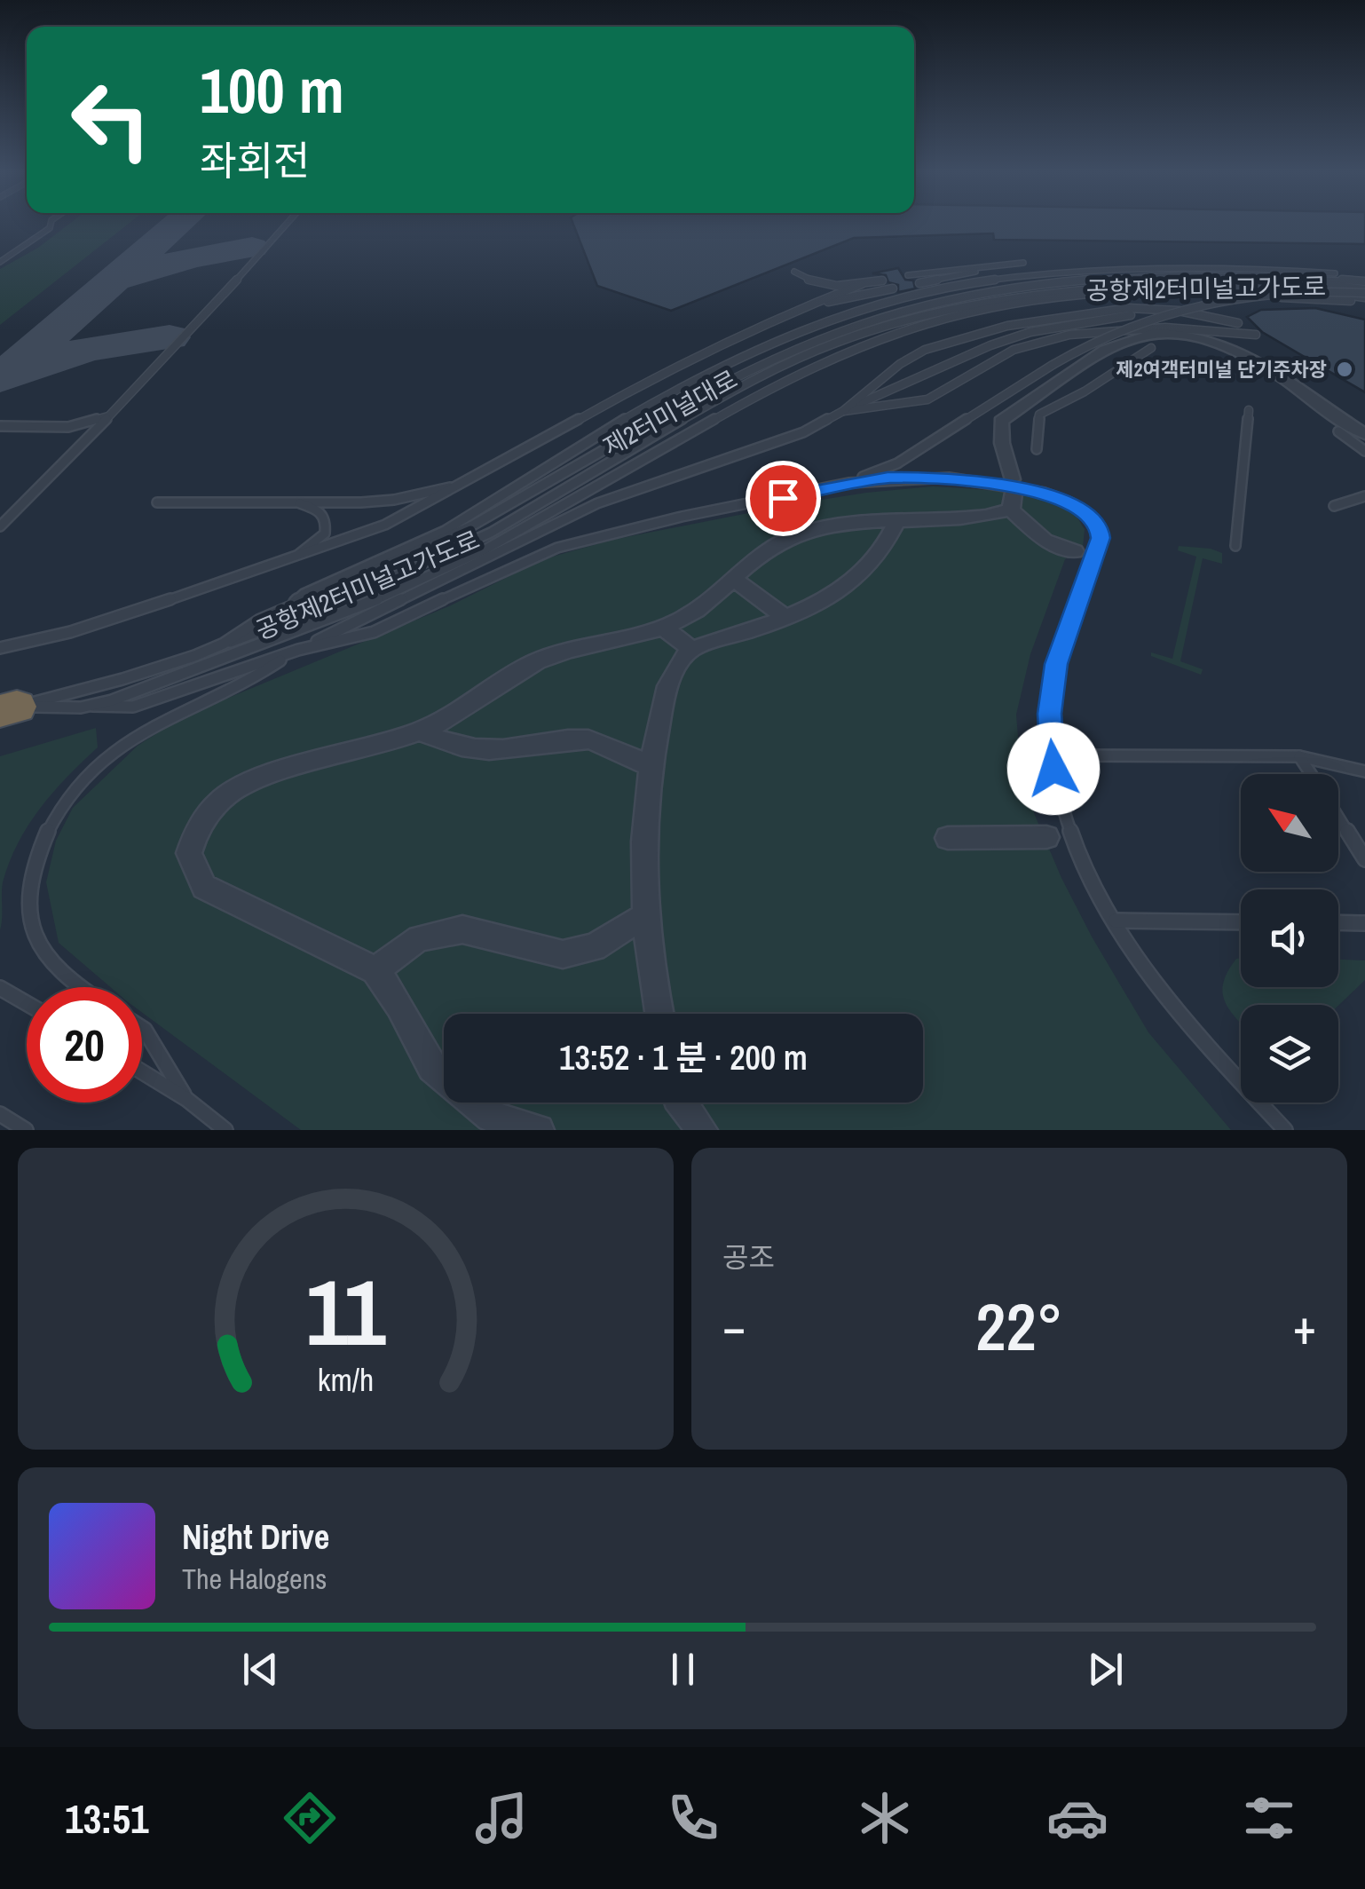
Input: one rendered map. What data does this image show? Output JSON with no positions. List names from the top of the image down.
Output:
{
  "streets": {
    "lane": ["공항제2터미널고가도로", "제2터미널대로"]
  },
  "crossings": [
    ["공항제2터미널고가도로", "제2터미널대로"]
  ],
  "places": ["제2여객터미널 단기주차장"],
  "north": "top left",
  "page": {
    "turn": ["100 m", "좌회전"],
    "limit": "20",
    "trip": "13:52 · 1 분 · 200 m",
    "tile": "공조",
    "heat": ["−", "22°", "+"],
    "song": ["Night Drive", "The Halogens"],
    "tabs": "13:51",
    "gauge": ["11", "km/h"]
  }
}
